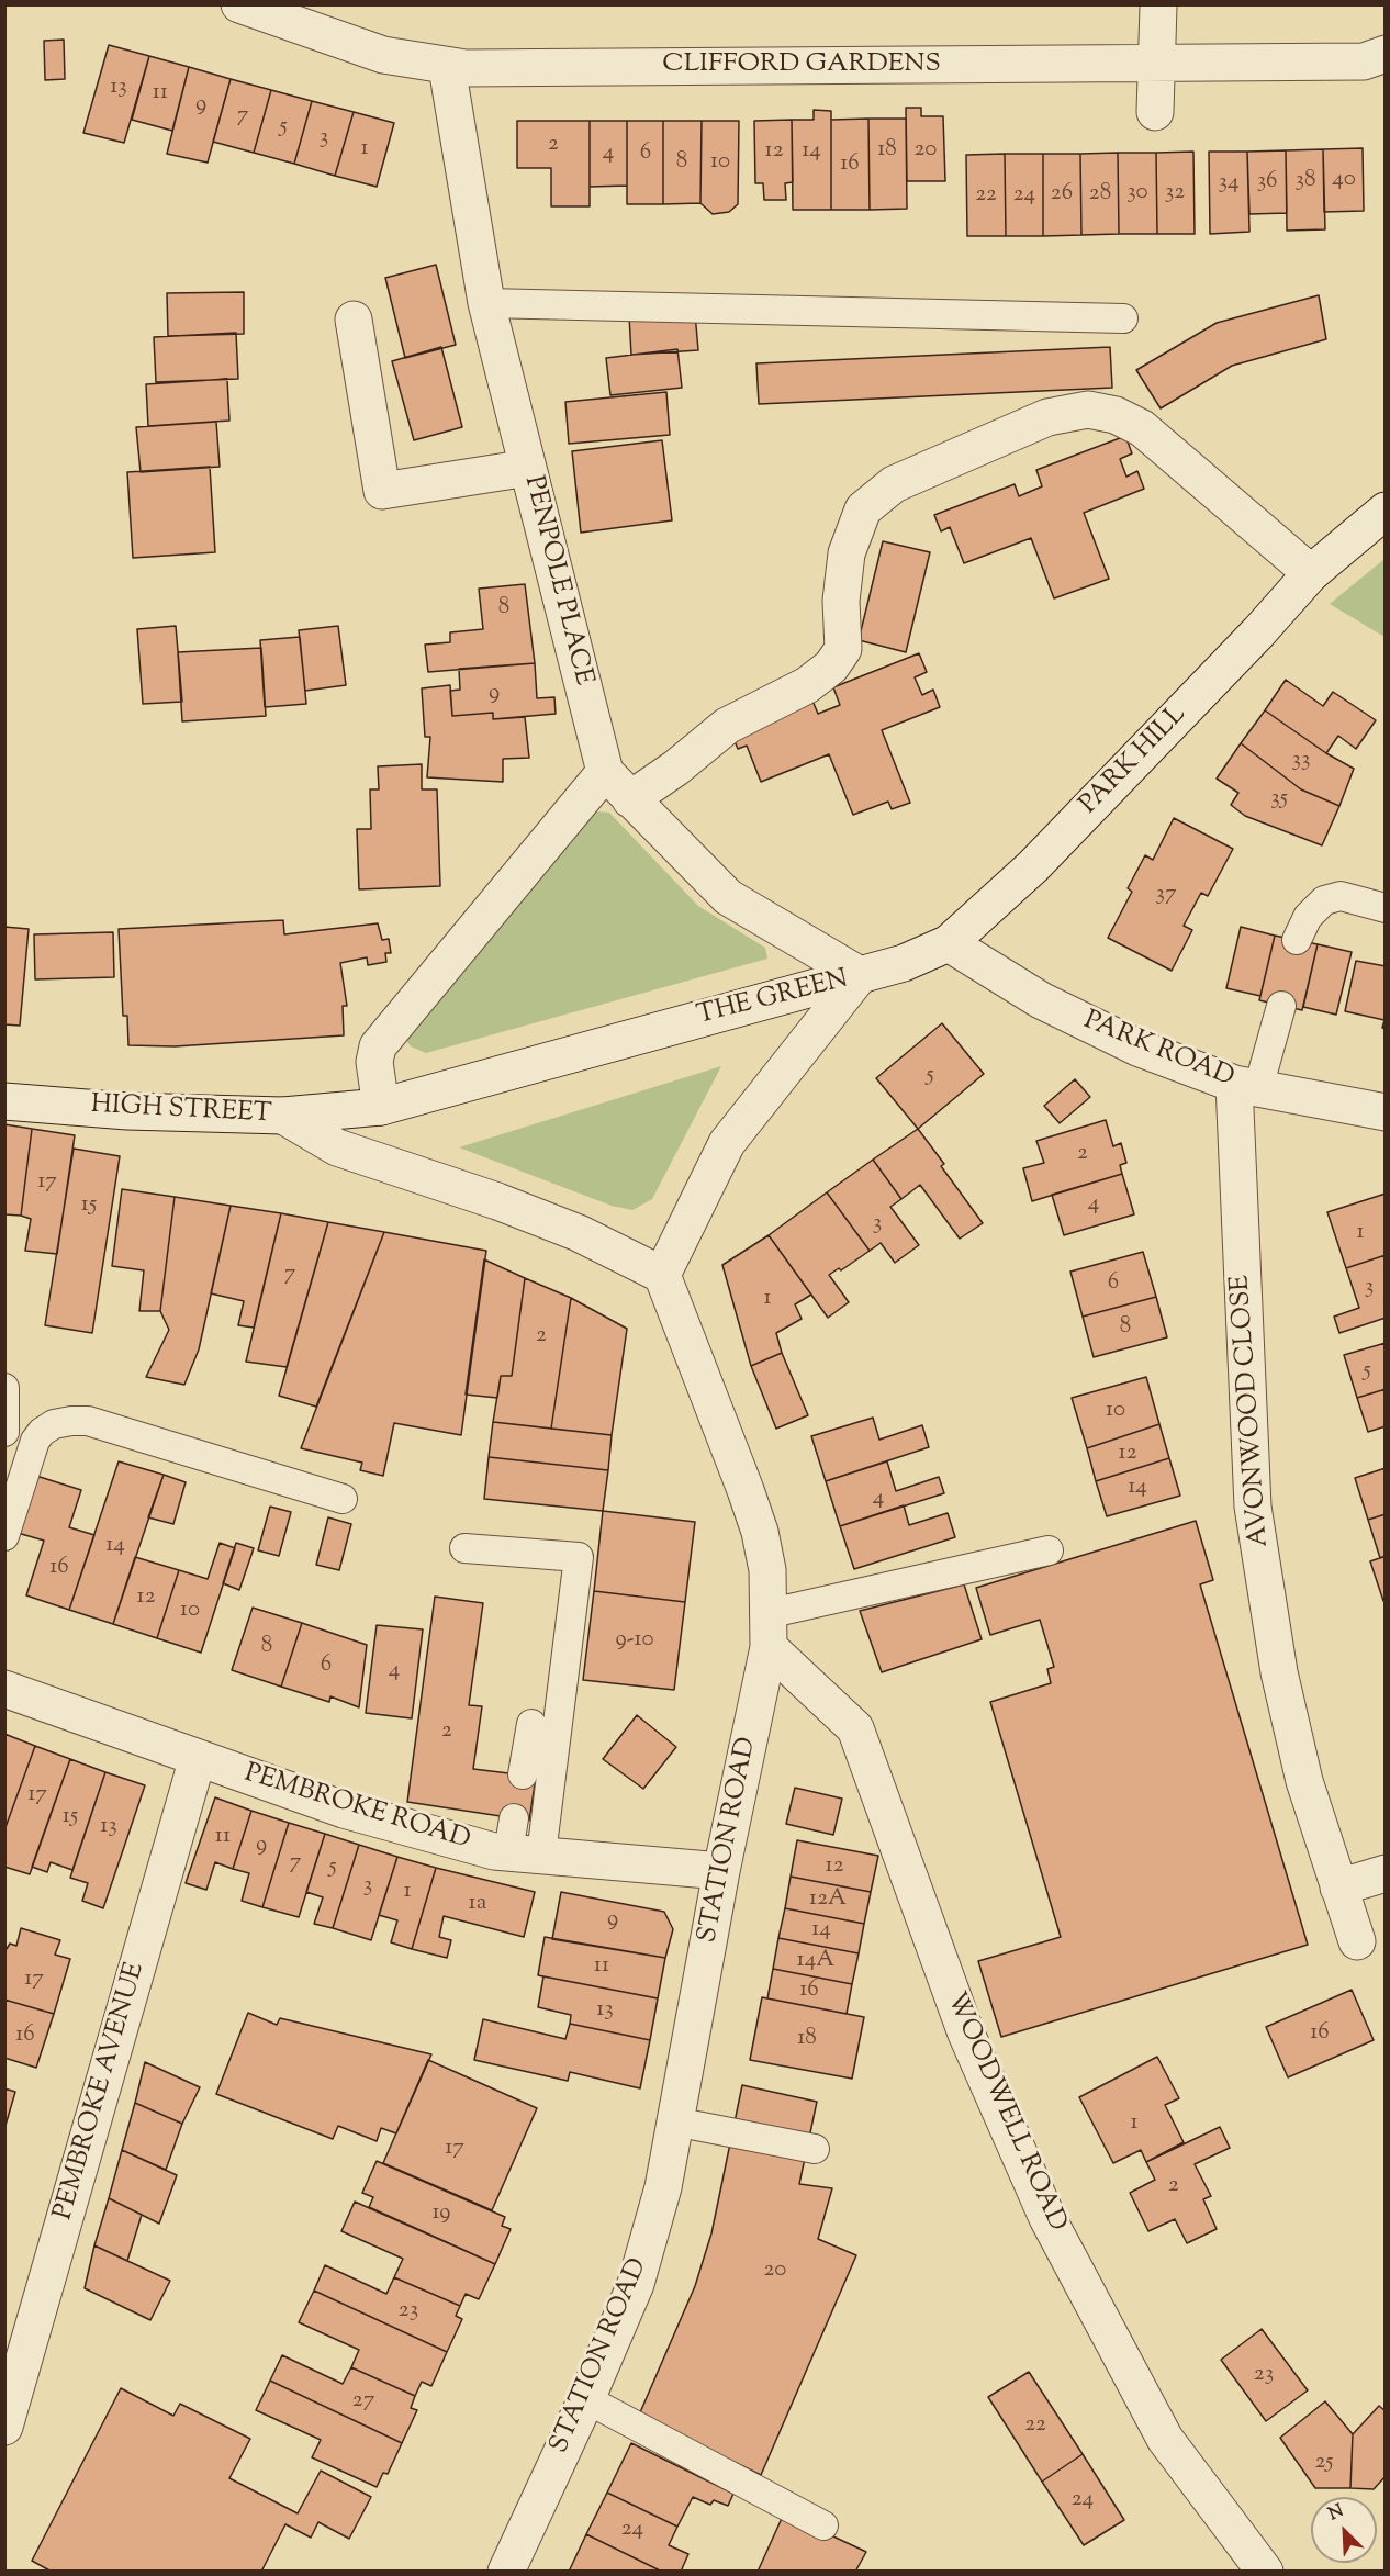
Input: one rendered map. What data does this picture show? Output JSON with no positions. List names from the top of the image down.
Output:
{
  "streets": {
    "street": [
      "CLIFFORD GARDENS",
      "PENPOLE PLACE",
      "PARK HILL",
      "THE GREEN",
      "PARK ROAD",
      "HIGH STREET",
      "AVONWOOD CLOSE",
      "PEMBROKE ROAD",
      "STATION ROAD",
      "PEMBROKE AVENUE",
      "WOODWELL ROAD"
    ]
  },
  "crossings": [
    ["CLIFFORD GARDENS", "PENPOLE PLACE"],
    ["PENPOLE PLACE", "PARK HILL"],
    ["PENPOLE PLACE", "THE GREEN"],
    ["PARK HILL", "THE GREEN"],
    ["PARK HILL", "PARK ROAD"],
    ["THE GREEN", "HIGH STREET"],
    ["THE GREEN", "STATION ROAD"],
    ["PARK ROAD", "AVONWOOD CLOSE"],
    ["HIGH STREET", "STATION ROAD"],
    ["PEMBROKE ROAD", "STATION ROAD"],
    ["PEMBROKE ROAD", "PEMBROKE AVENUE"],
    ["STATION ROAD", "WOODWELL ROAD"]
  ],
  "house_numbers": [
    "13",
    "11",
    "9",
    "7",
    "5",
    "3",
    "2",
    "1",
    "18",
    "20",
    "12",
    "14",
    "4",
    "6",
    "8",
    "10",
    "16",
    "40",
    "38",
    "36",
    "34",
    "30",
    "32",
    "26",
    "28",
    "22",
    "24",
    "8",
    "9",
    "33",
    "35",
    "37",
    "5",
    "2",
    "17",
    "4",
    "15",
    "3",
    "1",
    "7",
    "6",
    "3",
    "1",
    "8",
    "2",
    "5",
    "10",
    "12",
    "14",
    "4",
    "14",
    "16",
    "12",
    "10",
    "9-10",
    "8",
    "6",
    "4",
    "2",
    "17",
    "15",
    "13",
    "11",
    "9",
    "7",
    "12",
    "5",
    "3",
    "1",
    "12A",
    "1a",
    "9",
    "14",
    "14A",
    "11",
    "17",
    "16",
    "13",
    "16",
    "16",
    "18",
    "1",
    "17",
    "2",
    "19",
    "20",
    "23",
    "23",
    "27",
    "22",
    "25",
    "24",
    "24"
  ],
  "north": "top left"
}
